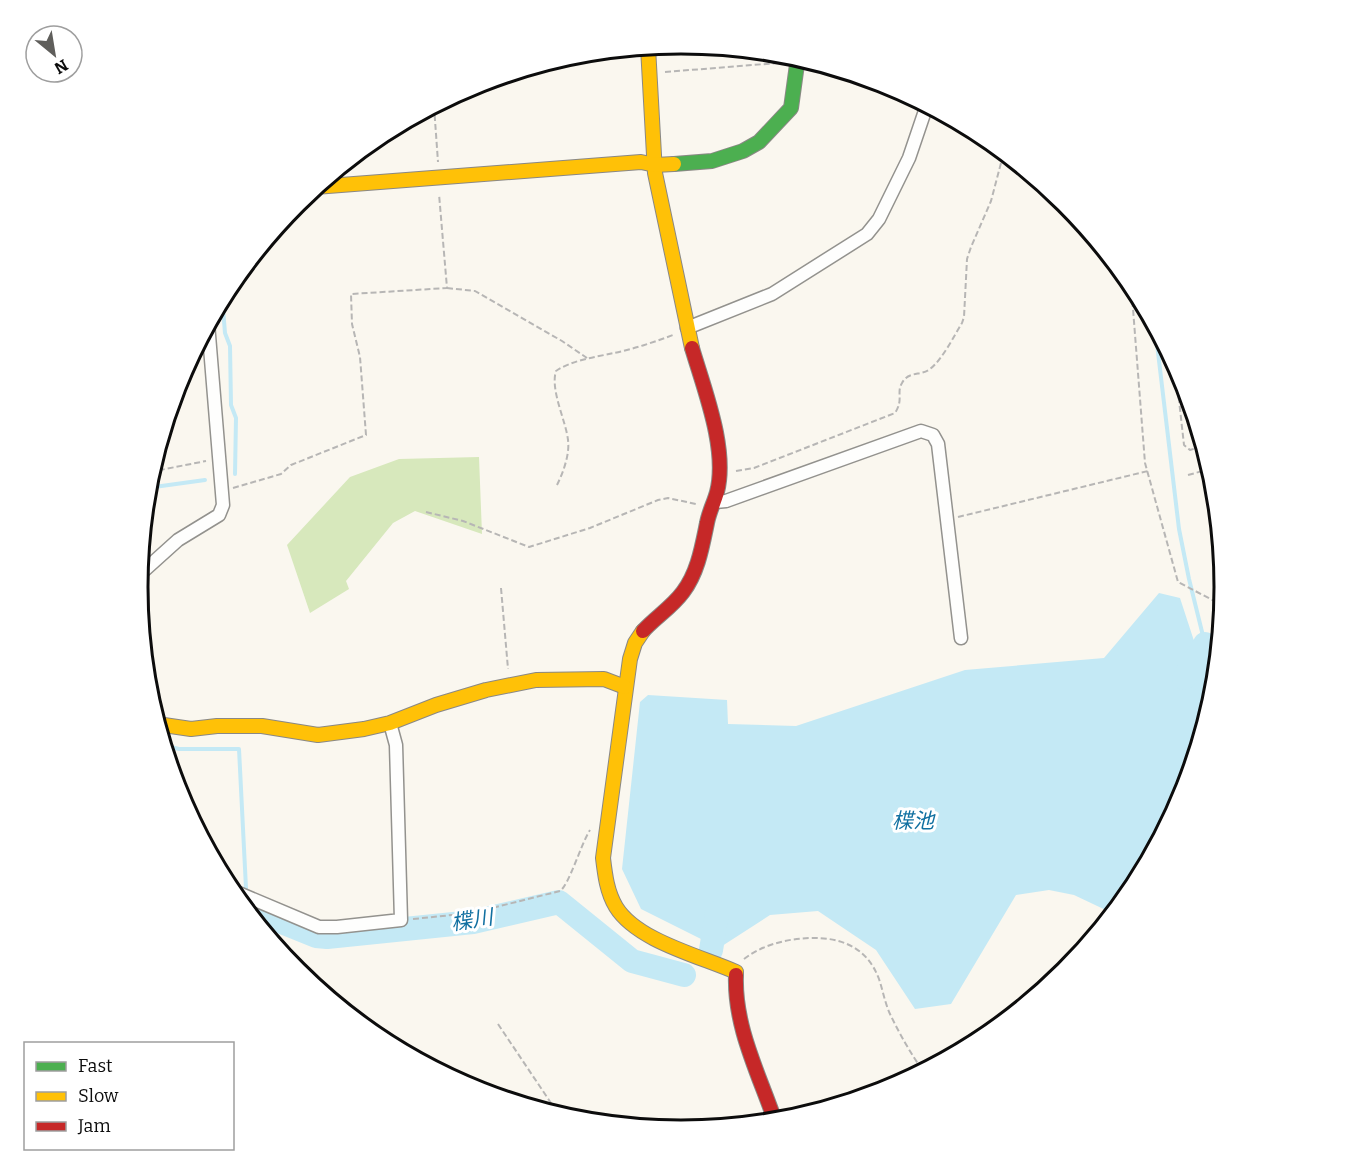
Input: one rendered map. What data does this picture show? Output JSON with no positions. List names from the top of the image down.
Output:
{
  "water": ["楪池", "楪川"],
  "legend": ["Fast", "Slow", "Jam"],
  "north": "bottom right"
}
